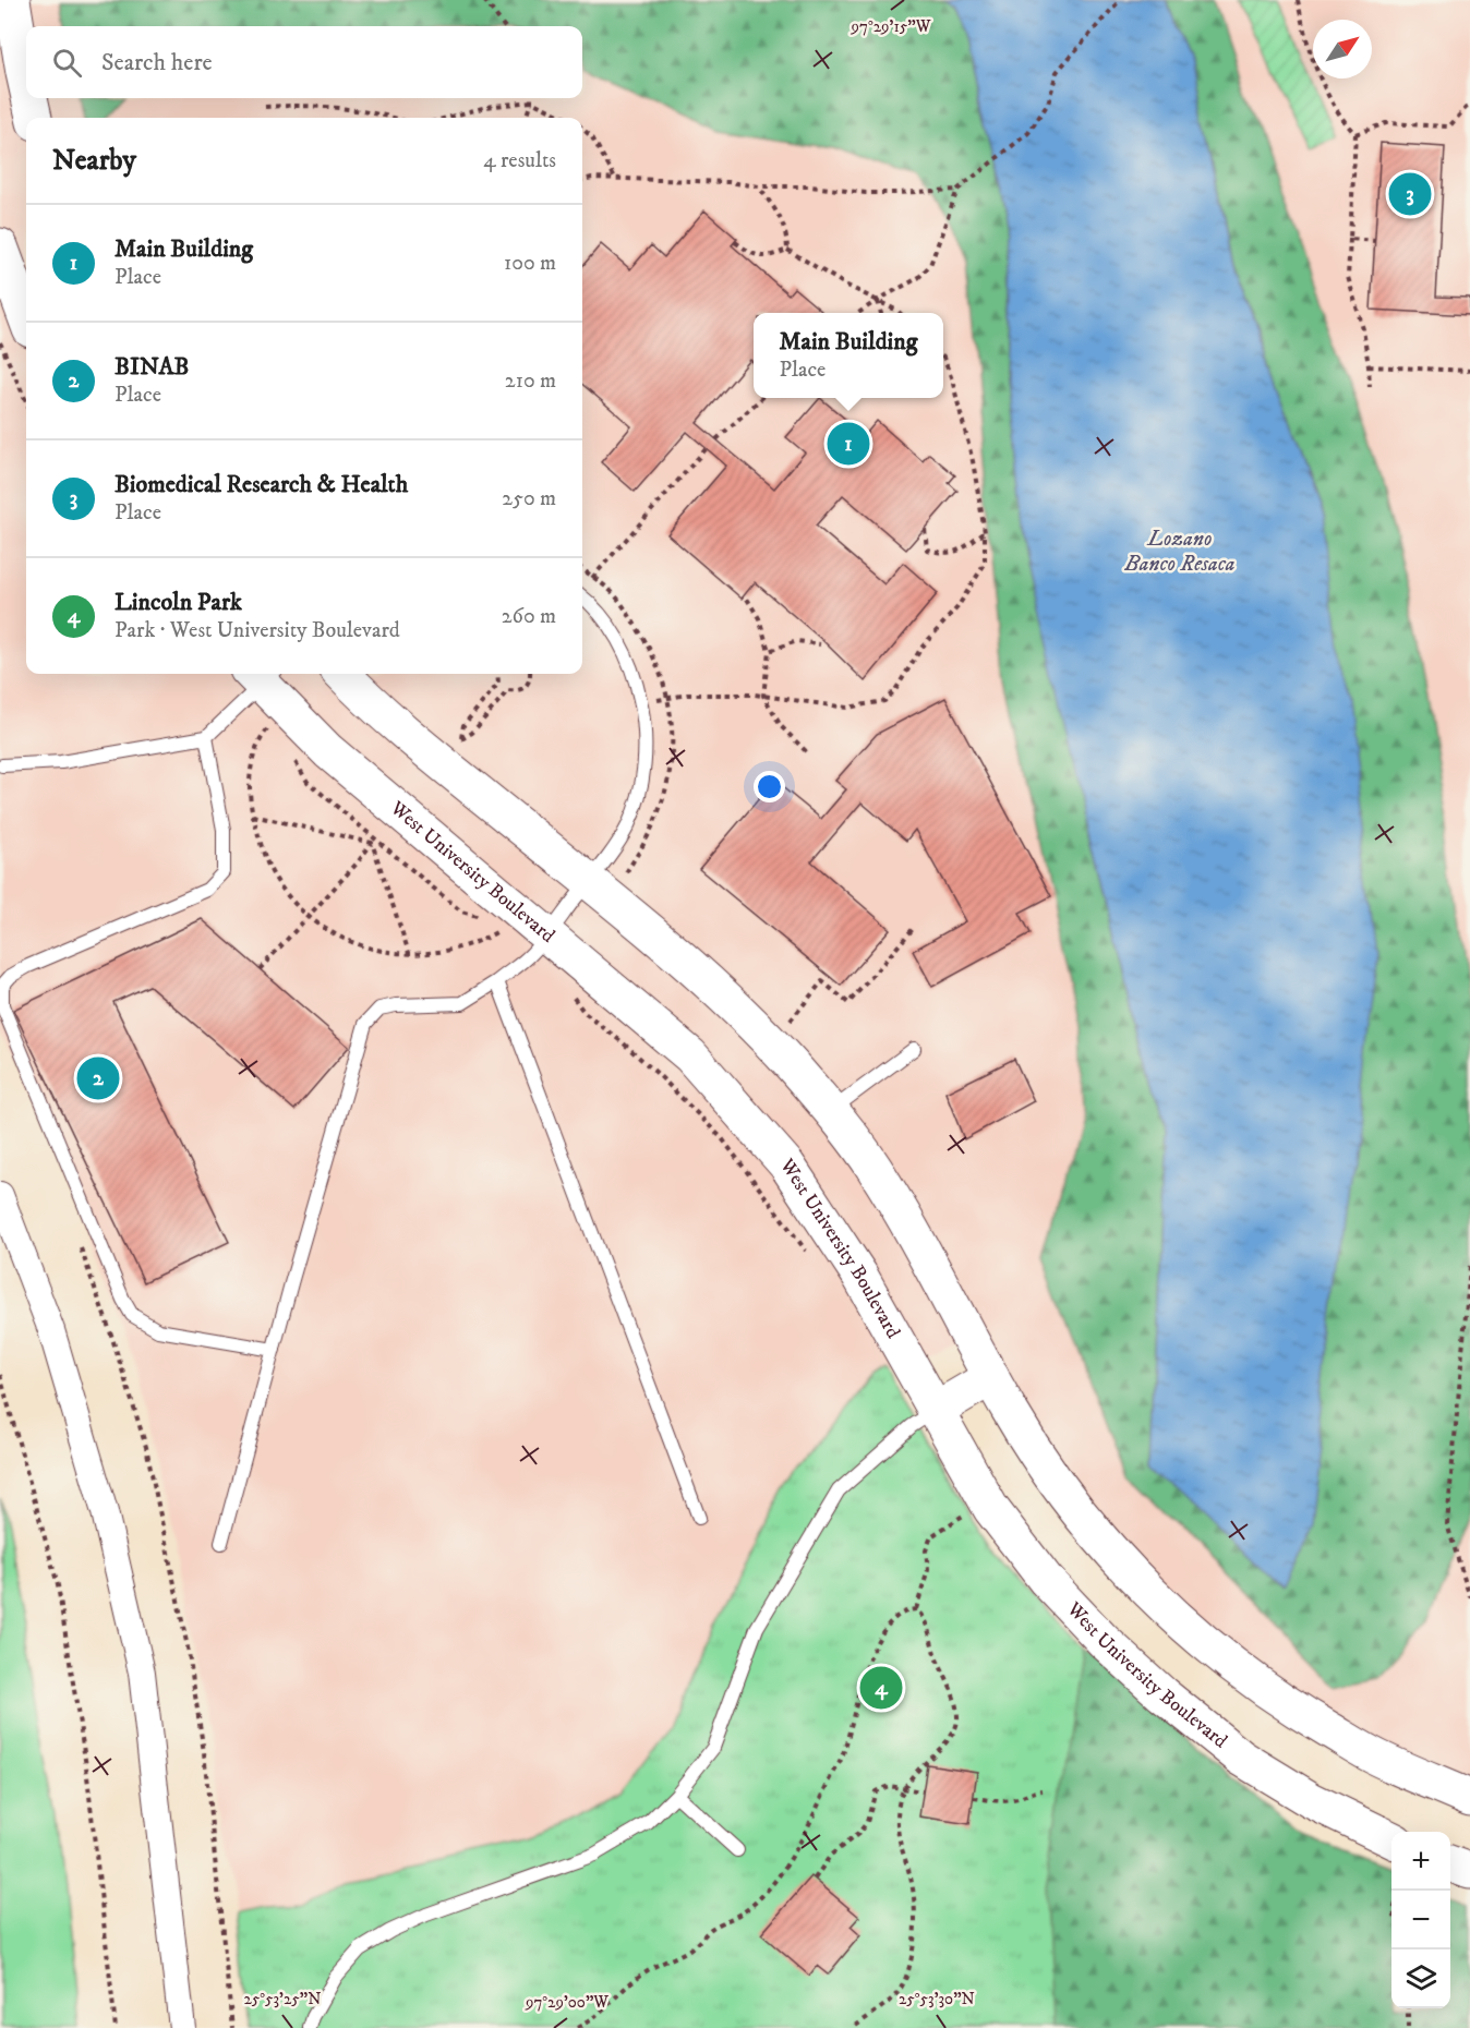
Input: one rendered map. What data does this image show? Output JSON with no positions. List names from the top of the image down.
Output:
{
  "streets": {
    "main road": ["West University Boulevard"]
  },
  "water": ["Lozano Banco Resaca"],
  "north": "top right",
  "page": {
    "search": "Search here",
    "heading": ["Nearby", "4 results"],
    "pins": [
      "3",
      "1",
      "2",
      "4"
    ],
    "list": [
      {
        "mark": "1",
        "name": "Main Building",
        "note": "Place",
        "value": "100 m"
      },
      {
        "mark": "2",
        "name": "BINAB",
        "note": "Place",
        "value": "210 m"
      },
      {
        "mark": "3",
        "name": "Biomedical Research & Health",
        "note": "Place",
        "value": "250 m"
      },
      {
        "mark": "4",
        "name": "Lincoln Park",
        "note": "Park · West University Boulevard",
        "value": "260 m"
      }
    ],
    "popup": ["Main Building", "Place"],
    "map_buttons": ["+", "−"]
  },
  "coordinates": [
    "97°29'15\"W",
    "25°53'25\"N",
    "25°53'30\"N",
    "97°29'00\"W"
  ]
}
